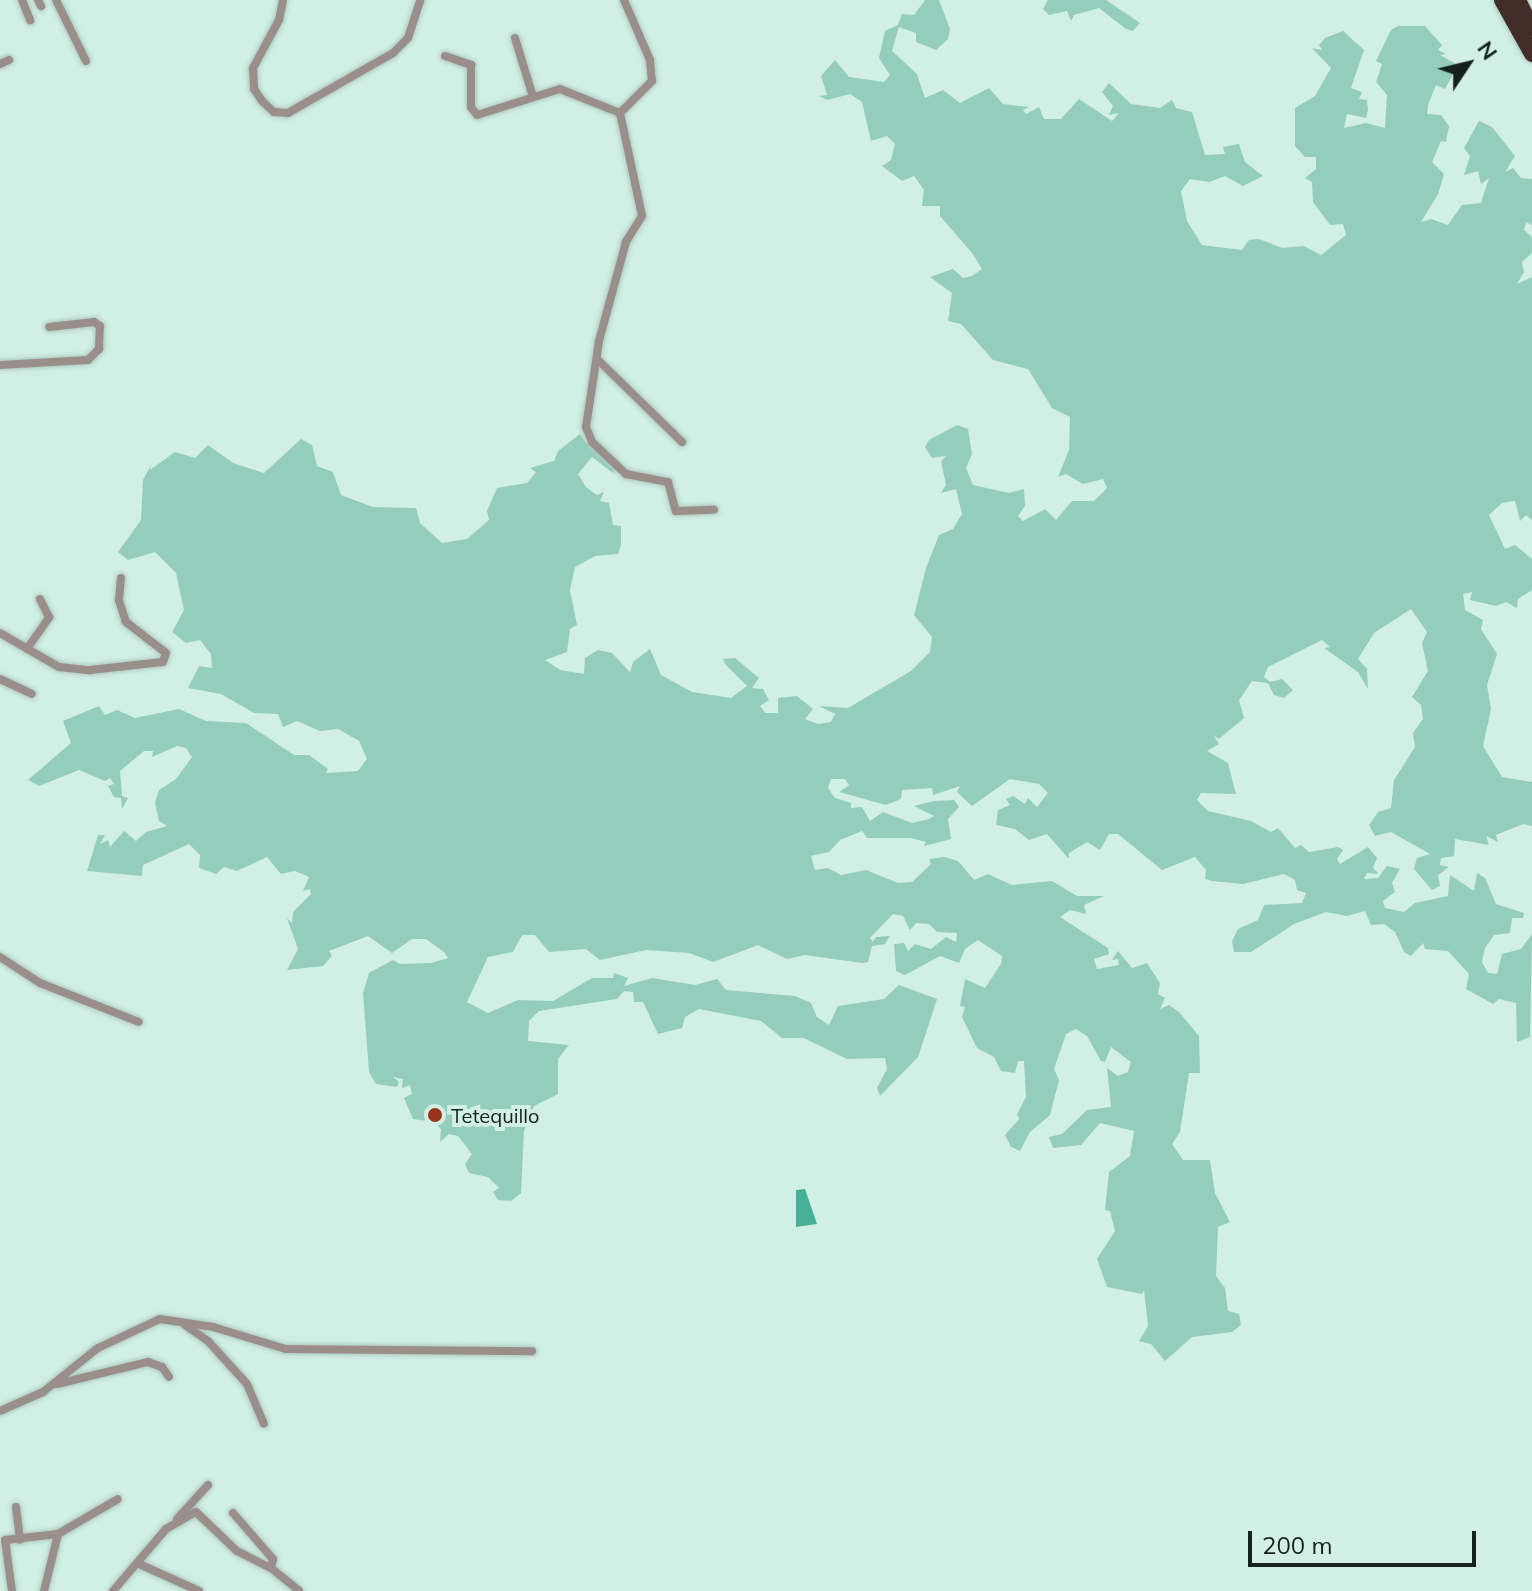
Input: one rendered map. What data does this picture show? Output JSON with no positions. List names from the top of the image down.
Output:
{
  "places": ["Tetequillo"],
  "scale_bar": "200 m",
  "north": "top right"
}
